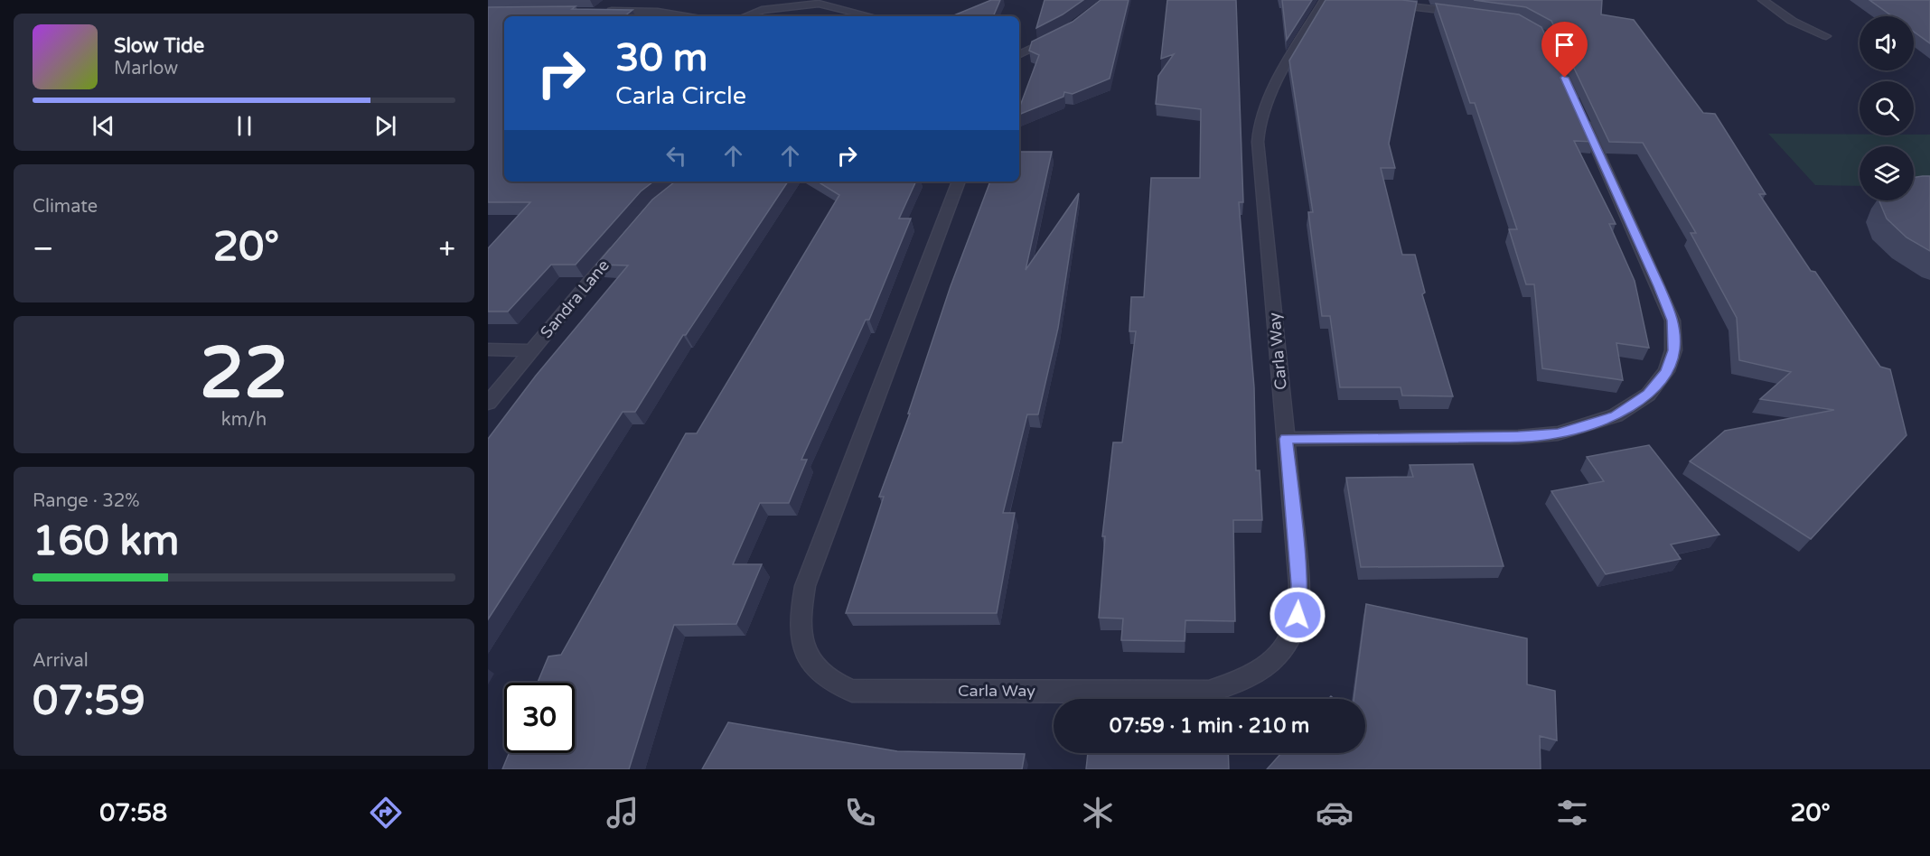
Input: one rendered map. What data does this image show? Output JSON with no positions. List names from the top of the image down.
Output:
{
  "streets": {
    "street": ["Sandra Lane", "Carla Way"]
  },
  "page": {
    "turn": ["30 m", "Carla Circle"],
    "song": ["Slow Tide", "Marlow"],
    "tile": [
      "Climate",
      ["22", "km/h"],
      ["Range · 32%", "160 km"],
      ["Arrival", "07:59"]
    ],
    "heat": ["−", "20°", "+"],
    "limit": "30",
    "trip": "07:59 · 1 min · 210 m",
    "tabs": ["07:58", "20°"]
  }
}
